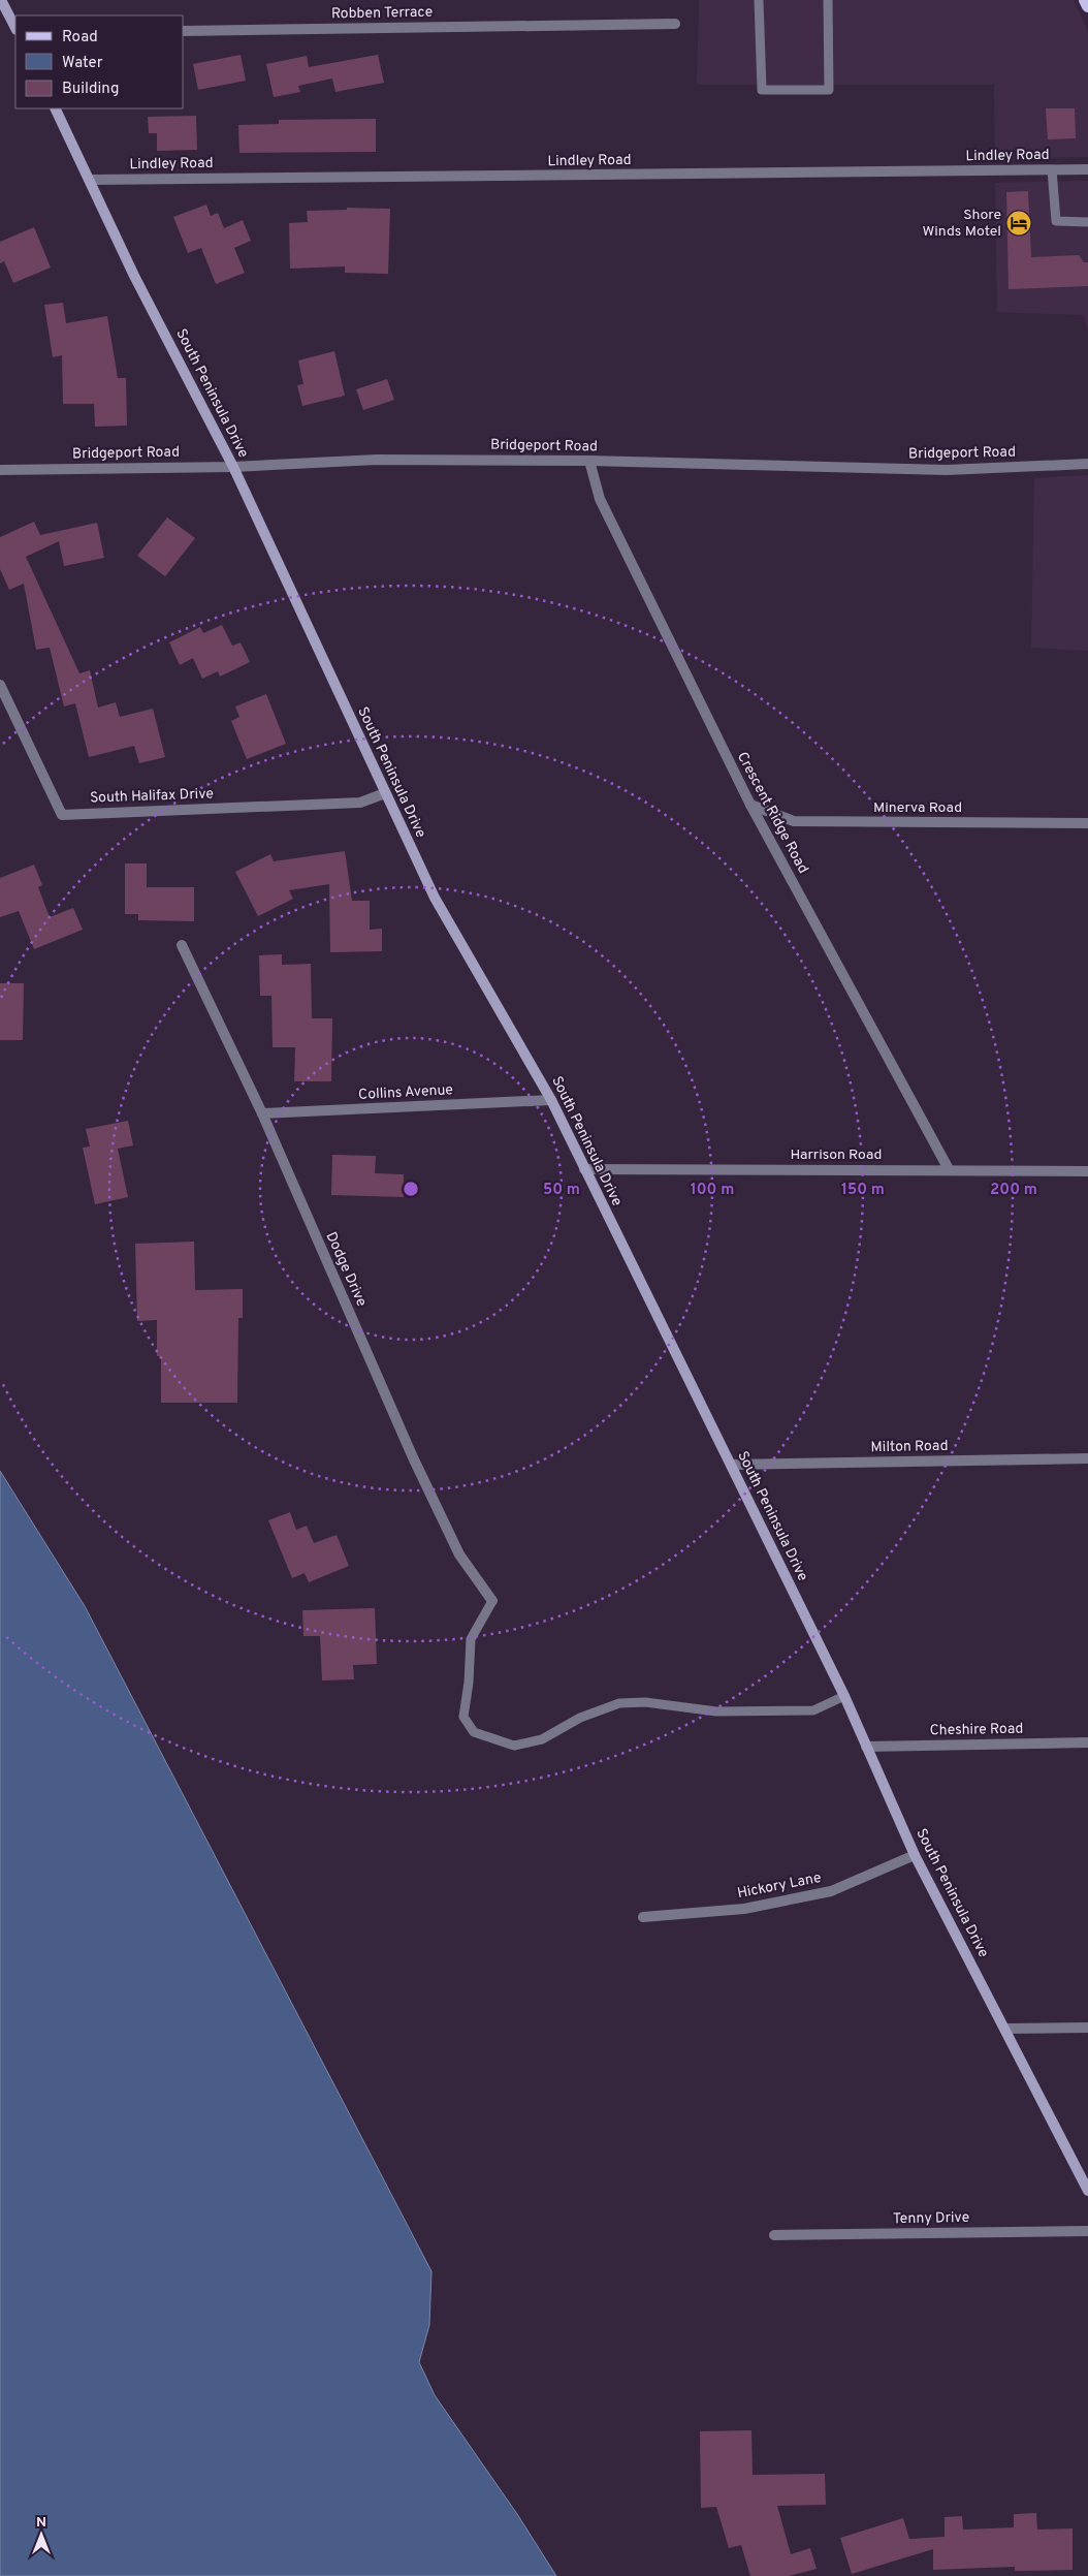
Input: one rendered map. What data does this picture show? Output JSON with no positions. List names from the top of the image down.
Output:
{
  "streets": {
    "main road": ["South Peninsula Drive"],
    "street": [
      "Robben Terrace",
      "Lindley Road",
      "Bridgeport Road",
      "South Halifax Drive",
      "Minerva Road",
      "Crescent Ridge Road",
      "Collins Avenue",
      "Harrison Road",
      "Dodge Drive",
      "Milton Road",
      "Cheshire Road",
      "Hickory Lane",
      "Tenny Drive"
    ]
  },
  "crossings": [
    ["Lindley Road", "South Peninsula Drive"],
    ["South Peninsula Drive", "Bridgeport Road"],
    ["South Peninsula Drive", "South Halifax Drive"],
    ["South Peninsula Drive", "Collins Avenue"],
    ["South Peninsula Drive", "Harrison Road"],
    ["South Peninsula Drive", "Milton Road"],
    ["South Peninsula Drive", "Cheshire Road"],
    ["South Peninsula Drive", "Hickory Lane"],
    ["Bridgeport Road", "Crescent Ridge Road"],
    ["Minerva Road", "Crescent Ridge Road"],
    ["Crescent Ridge Road", "Harrison Road"],
    ["Collins Avenue", "Dodge Drive"]
  ],
  "places": {
    "hotel": ["Shore Winds Motel"]
  },
  "legend": ["Road", "Water", "Building"],
  "north": "top",
  "rings": [
    "50 m",
    "100 m",
    "150 m",
    "200 m"
  ]
}
